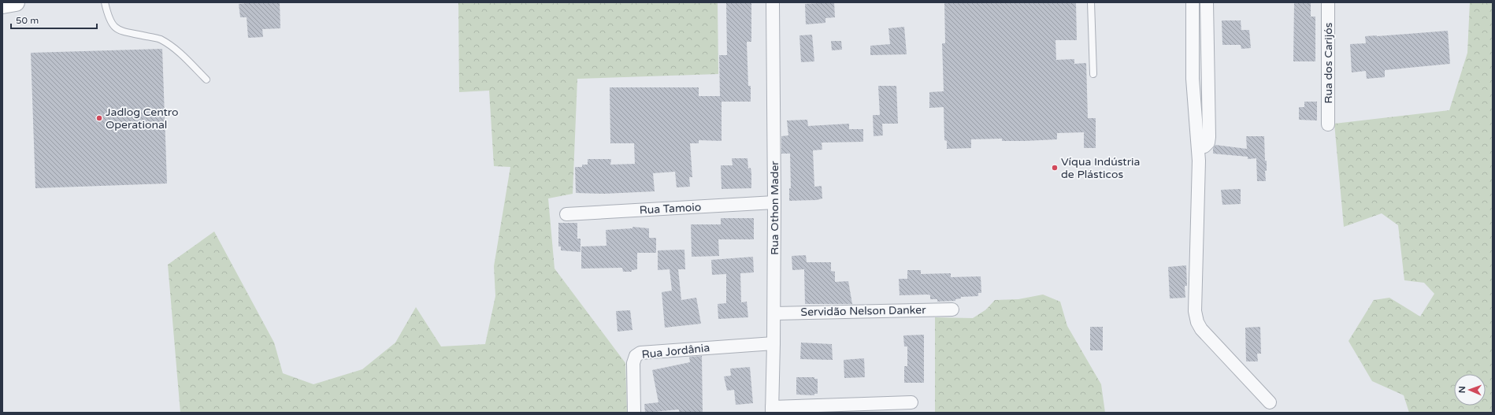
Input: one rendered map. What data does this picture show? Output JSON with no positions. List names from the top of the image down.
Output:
{
  "streets": {
    "street": [
      "Rua dos Carijós",
      "Rua Othon Mader",
      "Rua Tamoio",
      "Servidão Nelson Danker",
      "Rua Jordânia"
    ]
  },
  "crossings": [
    ["Rua Othon Mader", "Rua Tamoio"],
    ["Rua Othon Mader", "Servidão Nelson Danker"],
    ["Rua Othon Mader", "Rua Jordânia"]
  ],
  "places": ["Jadlog Centro Operational", "Víqua Indústria de Plásticos"],
  "scale_bar": "50 m",
  "north": "left"
}
